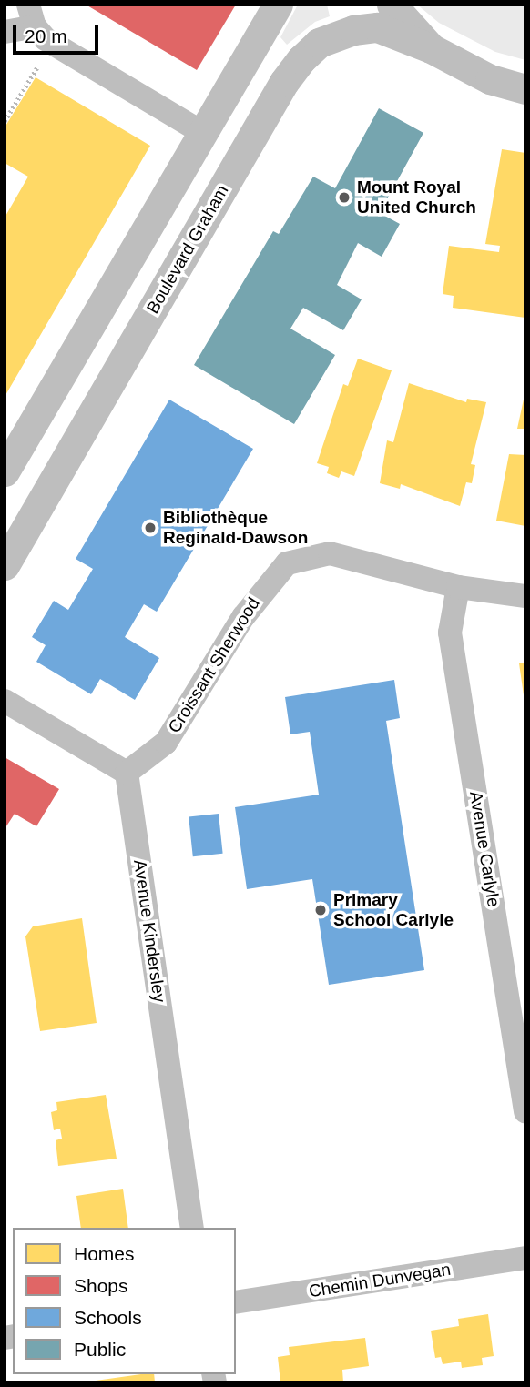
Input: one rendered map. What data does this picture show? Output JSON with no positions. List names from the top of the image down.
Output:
{
  "streets": {
    "street": [
      "Boulevard Graham",
      "Croissant Sherwood",
      "Avenue Carlyle",
      "Avenue Kindersley",
      "Chemin Dunvegan"
    ]
  },
  "crossings": [
    ["Croissant Sherwood", "Avenue Carlyle"],
    ["Croissant Sherwood", "Avenue Kindersley"]
  ],
  "places": ["Mount Royal United Church", "Bibliothèque Reginald-Dawson", "Primary School Carlyle"],
  "legend": [
    "Homes",
    "Shops",
    "Schools",
    "Public"
  ],
  "scale_bar": "20 m"
}
